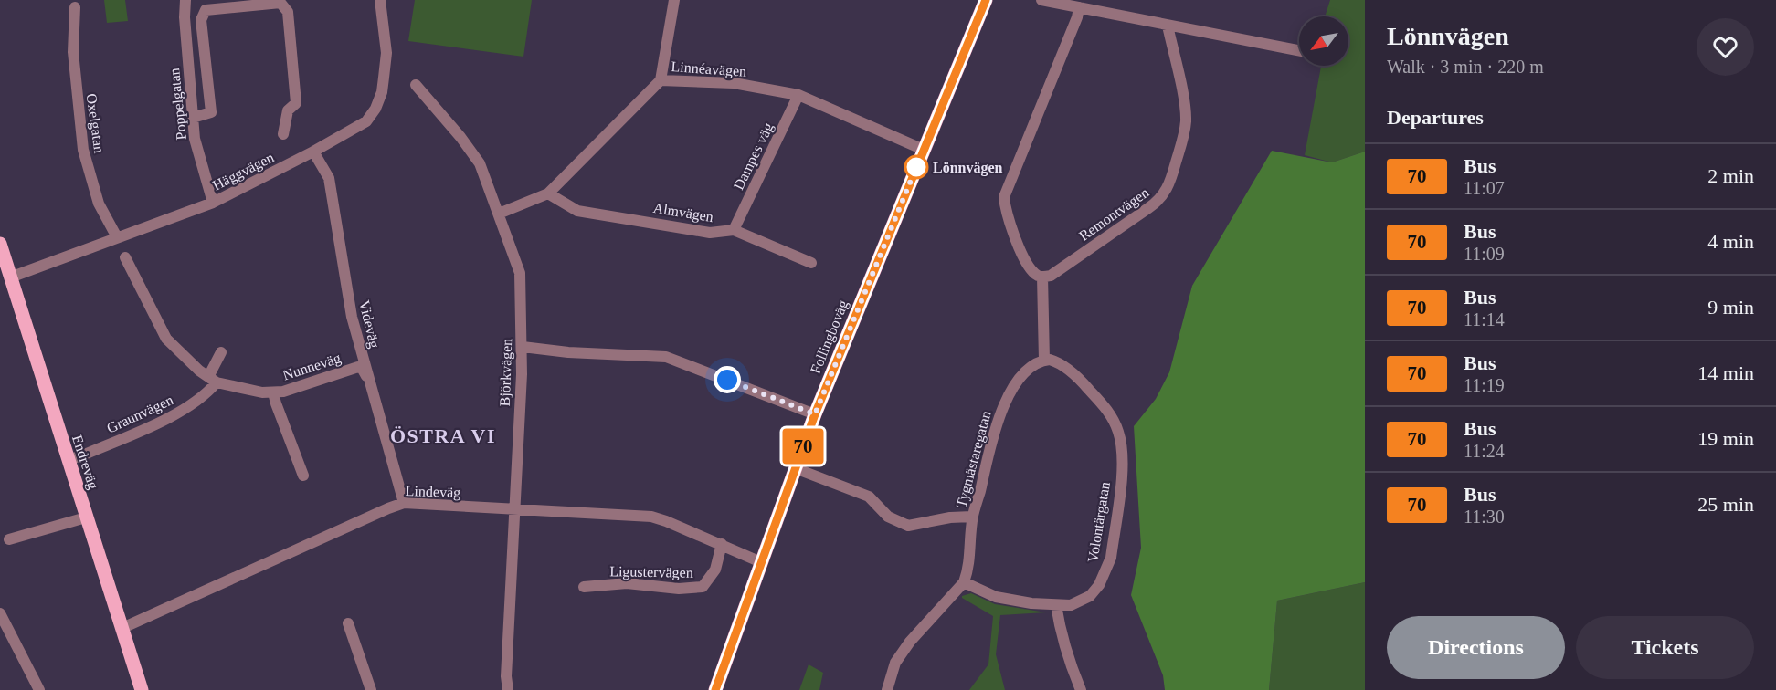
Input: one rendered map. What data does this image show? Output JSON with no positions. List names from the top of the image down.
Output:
{
  "streets": {
    "main road": ["Follingboväg", "Endreväg"],
    "street": [
      "Linnéavägen",
      "Poppelgatan",
      "Oxelgatan",
      "Dampes väg",
      "Häggvägen",
      "Almvägen",
      "Remontvägen",
      "Videväg",
      "Nunneväg",
      "Björkvägen",
      "Graunvägen",
      "Tygmästaregatan",
      "Lindeväg",
      "Volontärgatan",
      "Ligustervägen"
    ]
  },
  "crossings": [
    ["Linnéavägen", "Dampes väg"],
    ["Linnéavägen", "Almvägen"],
    ["Linnéavägen", "Follingboväg"],
    ["Linnéavägen", "Björkvägen"],
    ["Poppelgatan", "Häggvägen"],
    ["Oxelgatan", "Häggvägen"],
    ["Dampes väg", "Almvägen"],
    ["Häggvägen", "Videväg"],
    ["Häggvägen", "Endreväg"],
    ["Videväg", "Nunneväg"],
    ["Videväg", "Lindeväg"],
    ["Follingboväg", "Lindeväg"],
    ["Nunneväg", "Graunvägen"],
    ["Björkvägen", "Lindeväg"],
    ["Graunvägen", "Endreväg"],
    ["Tygmästaregatan", "Volontärgatan"],
    ["Endreväg", "Lindeväg"],
    ["Lindeväg", "Ligustervägen"]
  ],
  "districts": ["ÖSTRA VI"],
  "places": ["Lönnvägen"],
  "lines": ["bus line 70"],
  "north": "bottom left",
  "page": {
    "on_map": "70",
    "heading": [
      ["Lönnvägen", "Walk · 3 min · 220 m"],
      "Departures"
    ],
    "list": [
      {
        "mark": "70",
        "name": "Bus",
        "note": "11:07",
        "value": "2 min"
      },
      {
        "mark": "70",
        "name": "Bus",
        "note": "11:09",
        "value": "4 min"
      },
      {
        "mark": "70",
        "name": "Bus",
        "note": "11:14",
        "value": "9 min"
      },
      {
        "mark": "70",
        "name": "Bus",
        "note": "11:19",
        "value": "14 min"
      },
      {
        "mark": "70",
        "name": "Bus",
        "note": "11:24",
        "value": "19 min"
      },
      {
        "mark": "70",
        "name": "Bus",
        "note": "11:30",
        "value": "25 min"
      }
    ],
    "buttons": ["Directions", "Tickets"]
  }
}
